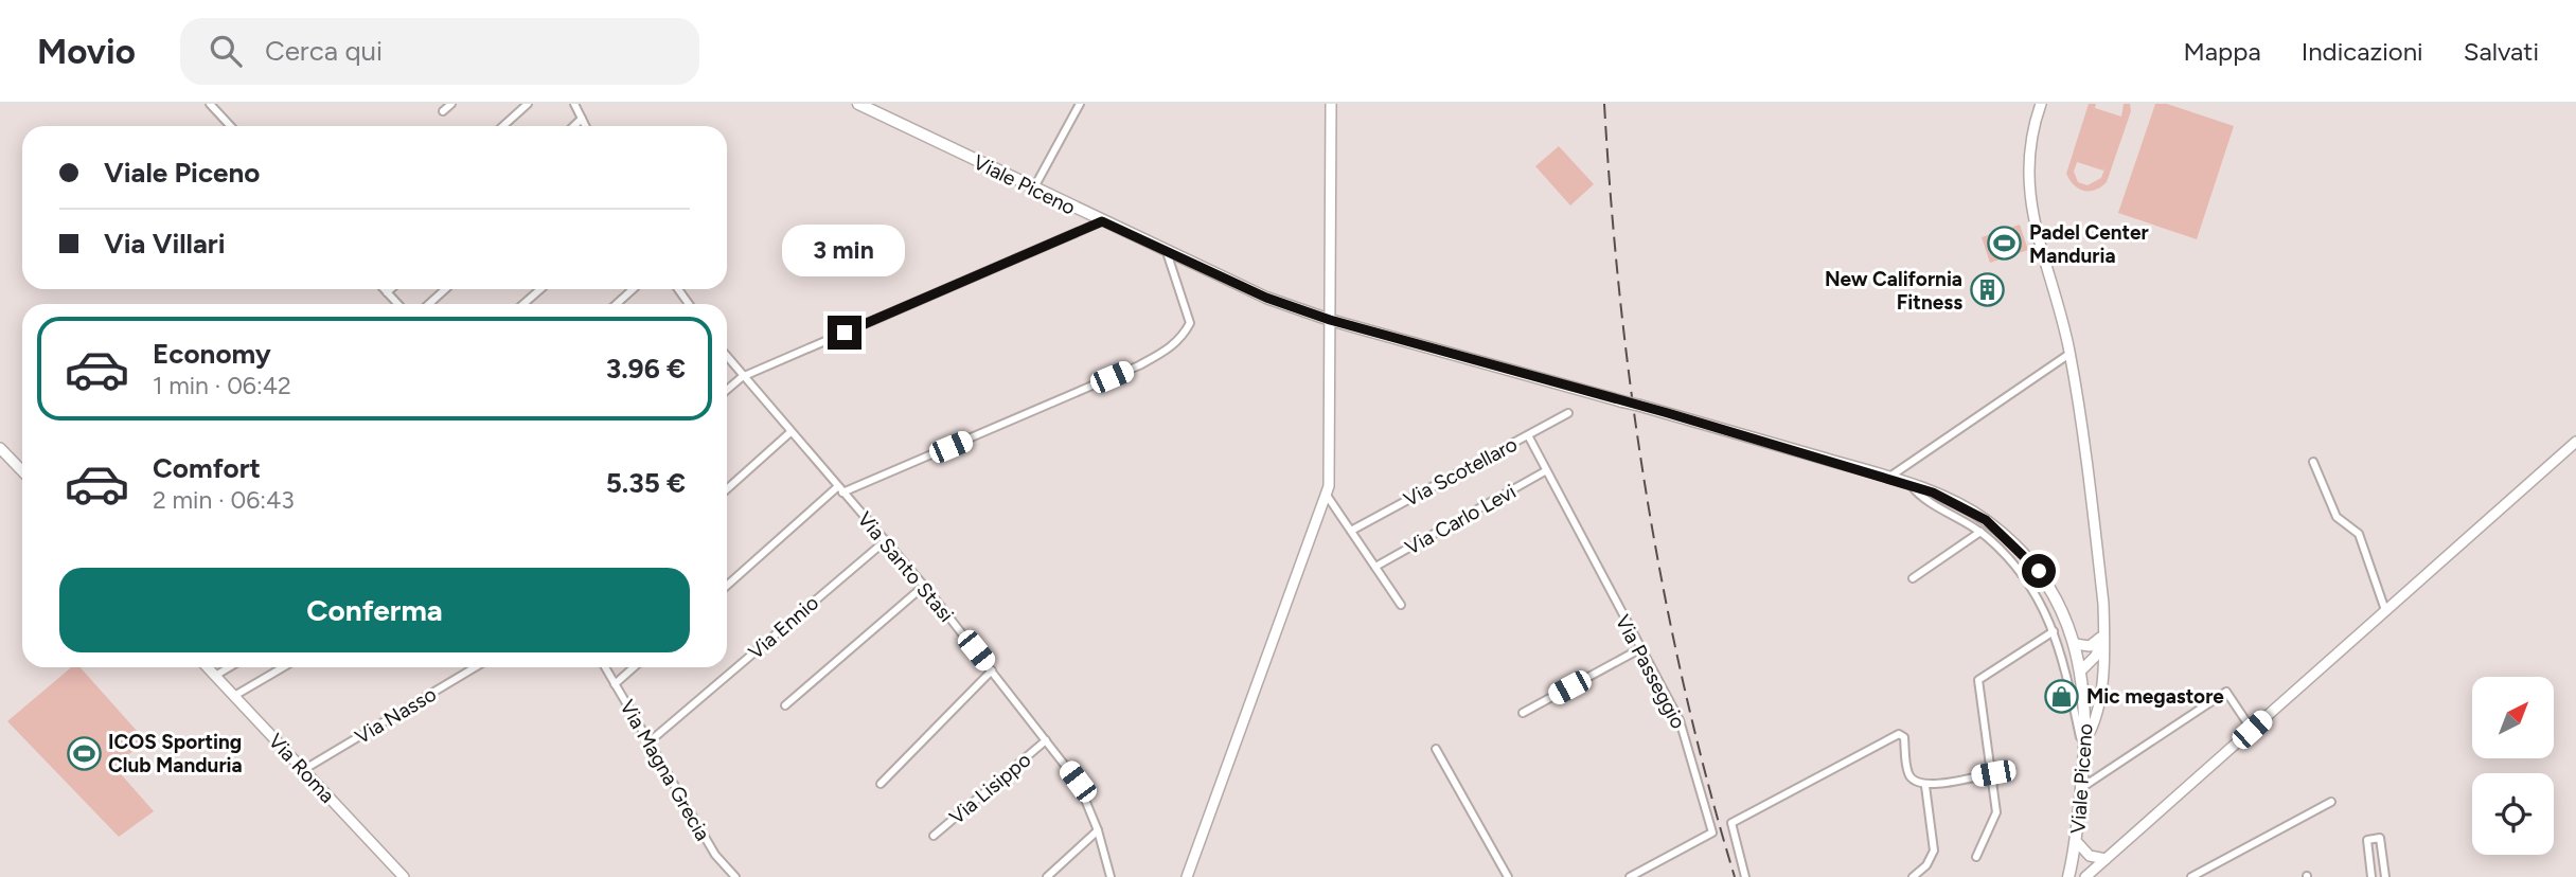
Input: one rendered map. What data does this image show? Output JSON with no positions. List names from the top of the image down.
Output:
{
  "streets": {
    "main road": ["Viale Piceno", "Via Roma"],
    "street": [
      "Via Scotellaro",
      "Via Carlo Levi",
      "Via Santo Stasi",
      "Via Ennio",
      "Via Passeggio",
      "Via Nasso",
      "Via Magna Grecia",
      "Via Lisippo"
    ]
  },
  "crossings": [
    ["Via Scotellaro", "Via Passeggio"],
    ["Via Carlo Levi", "Via Passeggio"],
    ["Via Santo Stasi", "Via Ennio"],
    ["Via Santo Stasi", "Via Lisippo"],
    ["Via Ennio", "Via Magna Grecia"],
    ["Via Nasso", "Via Roma"]
  ],
  "places": {
    "sports": ["Padel Center Manduria", "ICOS Sporting Club Manduria"],
    "building": ["New California Fitness"],
    "shop": ["Mic megastore"]
  },
  "north": "top right",
  "page": {
    "header": "Movio",
    "search": "Cerca qui",
    "nav": ["Mappa", "Indicazioni", "Salvati"],
    "banner": ["Viale Piceno", "Via Villari"],
    "bubble": "3 min",
    "list": [
      {
        "name": "Economy",
        "note": "1 min · 06:42",
        "value": "3.96 €"
      },
      {
        "name": "Comfort",
        "note": "2 min · 06:43",
        "value": "5.35 €"
      }
    ],
    "buttons": "Conferma"
  }
}
